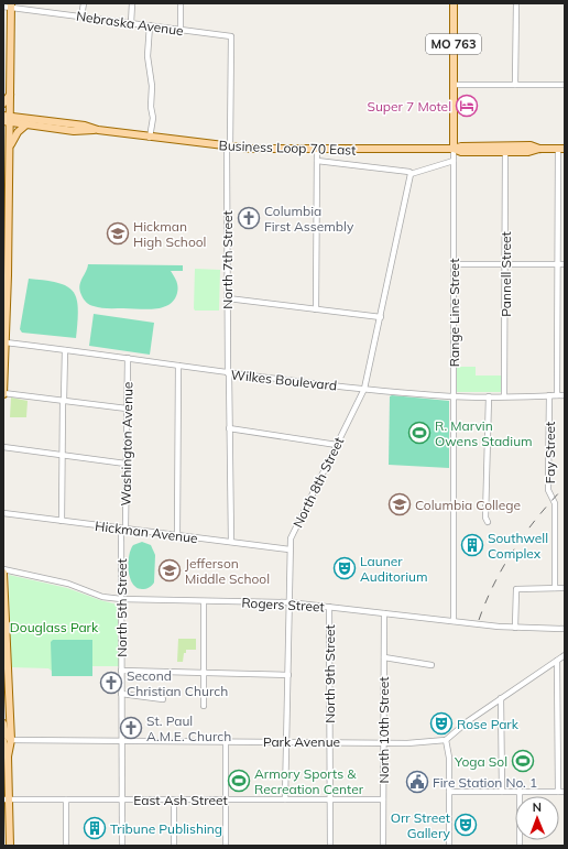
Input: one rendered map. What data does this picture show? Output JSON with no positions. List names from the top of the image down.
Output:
{
  "streets": {
    "main road": ["MO 763", "Business Loop 70 East", "Range Line Street"],
    "street": [
      "Nebraska Avenue",
      "North 7th Street",
      "Pannell Street",
      "Wilkes Boulevard",
      "Washington Avenue",
      "Fay Street",
      "North 8th Street",
      "Hickman Avenue",
      "Rogers Street",
      "North 5th Street",
      "North 9th Street",
      "North 10th Street",
      "Park Avenue",
      "East Ash Street"
    ]
  },
  "crossings": [
    ["Nebraska Avenue", "North 7th Street"],
    ["Business Loop 70 East", "North 7th Street"],
    ["Business Loop 70 East", "Pannell Street"],
    ["Business Loop 70 East", "Range Line Street"],
    ["North 7th Street", "Wilkes Boulevard"],
    ["North 7th Street", "Hickman Avenue"],
    ["Pannell Street", "Wilkes Boulevard"],
    ["Range Line Street", "Wilkes Boulevard"],
    ["Range Line Street", "Rogers Street"],
    ["Wilkes Boulevard", "Washington Avenue"],
    ["Wilkes Boulevard", "Fay Street"],
    ["Wilkes Boulevard", "North 8th Street"],
    ["Washington Avenue", "Hickman Avenue"],
    ["Washington Avenue", "North 5th Street"],
    ["North 8th Street", "Hickman Avenue"],
    ["North 8th Street", "Rogers Street"],
    ["North 8th Street", "Park Avenue"],
    ["North 8th Street", "East Ash Street"],
    ["Hickman Avenue", "North 5th Street"],
    ["Rogers Street", "North 5th Street"],
    ["Rogers Street", "North 9th Street"],
    ["Rogers Street", "North 10th Street"],
    ["North 5th Street", "Park Avenue"],
    ["North 5th Street", "East Ash Street"],
    ["North 9th Street", "Park Avenue"],
    ["North 9th Street", "East Ash Street"],
    ["North 10th Street", "Park Avenue"],
    ["North 10th Street", "East Ash Street"]
  ],
  "parks": ["Douglass Park"],
  "places": {
    "hotel": ["Super 7 Motel"],
    "church": ["Columbia First Assembly", "Second Christian Church", "St. Paul A.M.E. Church"],
    "school or university": ["Hickman High School", "Columbia College", "Jefferson Middle School"],
    "sports": ["R. Marvin Owens Stadium", "Yoga Sol", "Armory Sports & Recreation Center"],
    "building": ["Southwell Complex", "Tribune Publishing"],
    "theatre": ["Launer Auditorium", "Rose Park", "Orr Street Gallery"],
    "public building": ["Fire Station No. 1"]
  },
  "north": "top"
}
